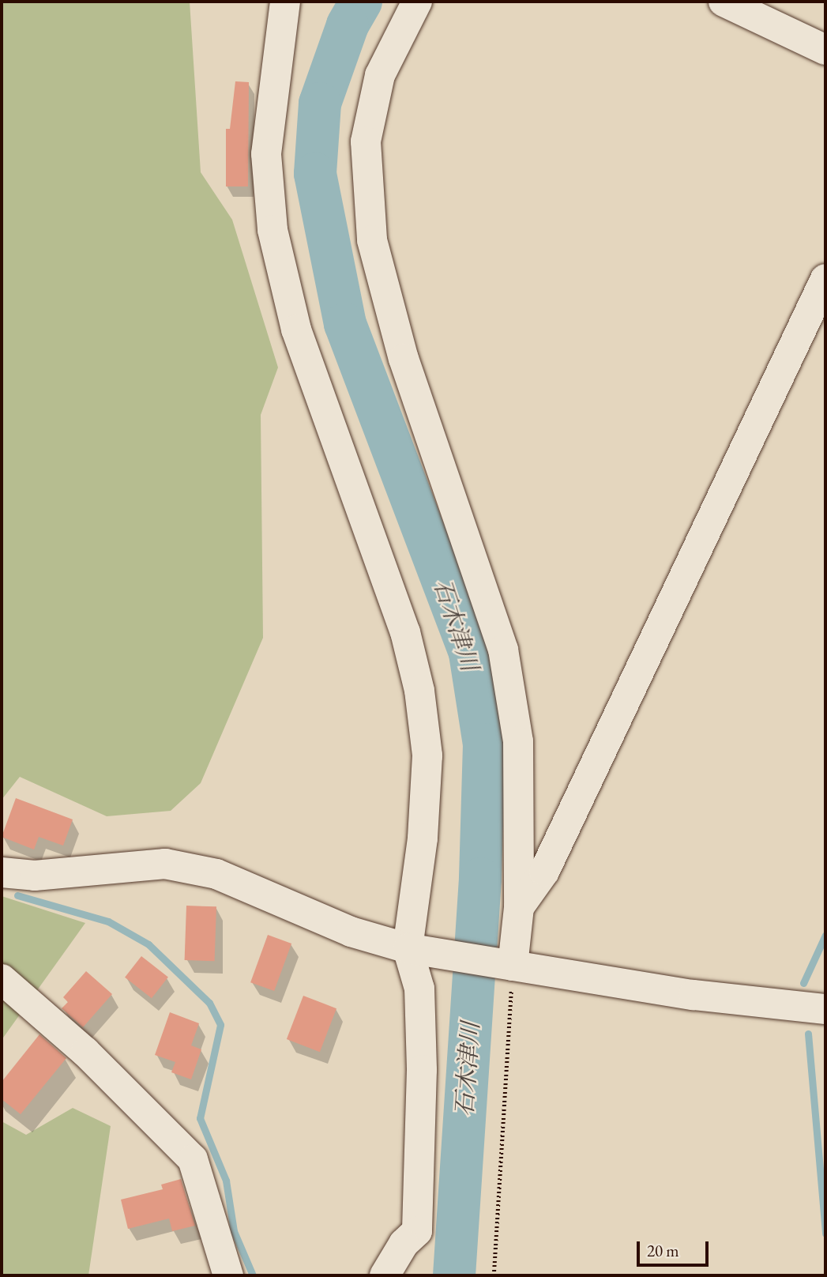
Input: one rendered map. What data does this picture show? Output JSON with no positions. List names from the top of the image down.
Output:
{
  "water": ["石木津川"],
  "scale_bar": "20 m"
}
